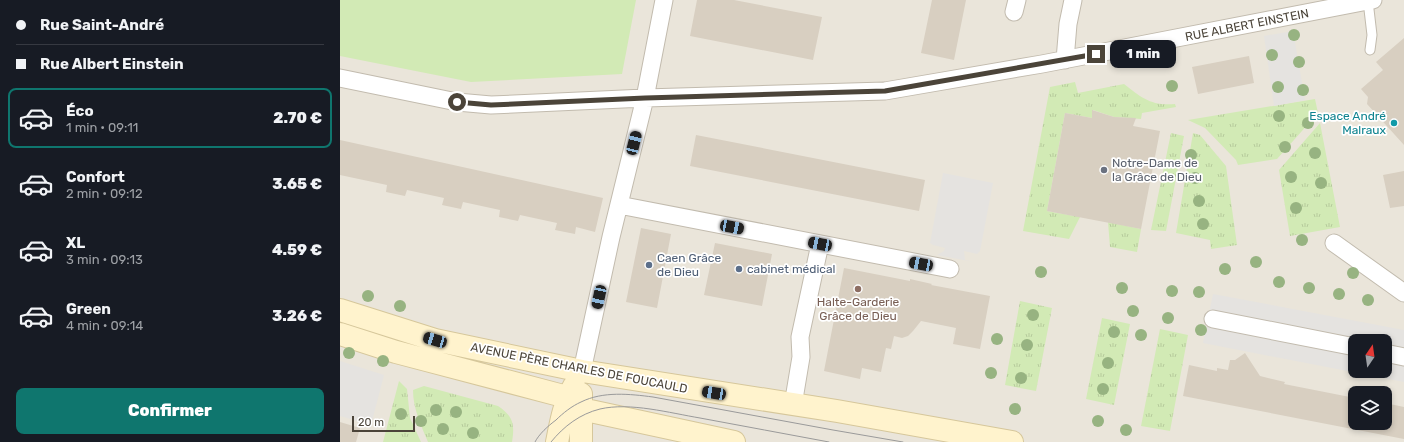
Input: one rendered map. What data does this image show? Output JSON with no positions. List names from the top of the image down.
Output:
{
  "streets": {
    "main road": ["AVENUE PÈRE CHARLES DE FOUCAULD"],
    "street": ["RUE ALBERT EINSTEIN"]
  },
  "places": [
    "Espace André Malraux",
    "Notre-Dame de la Grâce de Dieu",
    "Caen Grâce de Dieu",
    "cabinet médical",
    "Halte-Garderie Grâce de Dieu"
  ],
  "scale_bar": "20 m",
  "north": "top",
  "page": {
    "banner": ["Rue Saint-André", "Rue Albert Einstein"],
    "bubble": "1 min",
    "list": [
      {
        "name": "Éco",
        "note": "1 min · 09:11",
        "value": "2.70 €"
      },
      {
        "name": "Confort",
        "note": "2 min · 09:12",
        "value": "3.65 €"
      },
      {
        "name": "XL",
        "note": "3 min · 09:13",
        "value": "4.59 €"
      },
      {
        "name": "Green",
        "note": "4 min · 09:14",
        "value": "3.26 €"
      }
    ],
    "buttons": "Confirmer",
    "scale": "20 m"
  }
}
